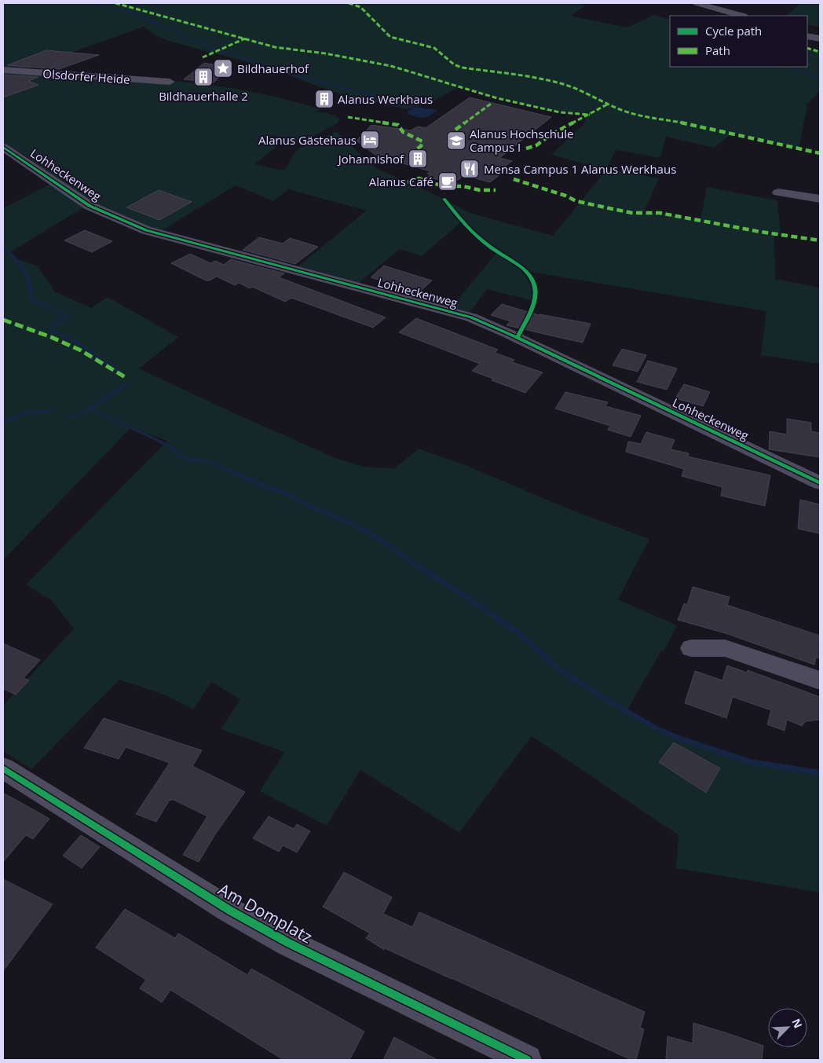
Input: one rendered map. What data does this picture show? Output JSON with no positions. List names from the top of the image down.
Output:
{
  "streets": {
    "street": ["Olsdorfer Heide", "Lohheckenweg", "Am Domplatz"]
  },
  "places": {
    "place": ["Bildhauerhof"],
    "building": ["Bildhauerhalle 2", "Alanus Werkhaus", "Johannishof"],
    "hotel": ["Alanus Gästehaus"],
    "school or university": ["Alanus Hochschule Campus I"],
    "restaurant": ["Mensa Campus 1 Alanus Werkhaus"],
    "cafe": ["Alanus Café"]
  },
  "legend": ["Cycle path", "Path"],
  "north": "top right"
}
